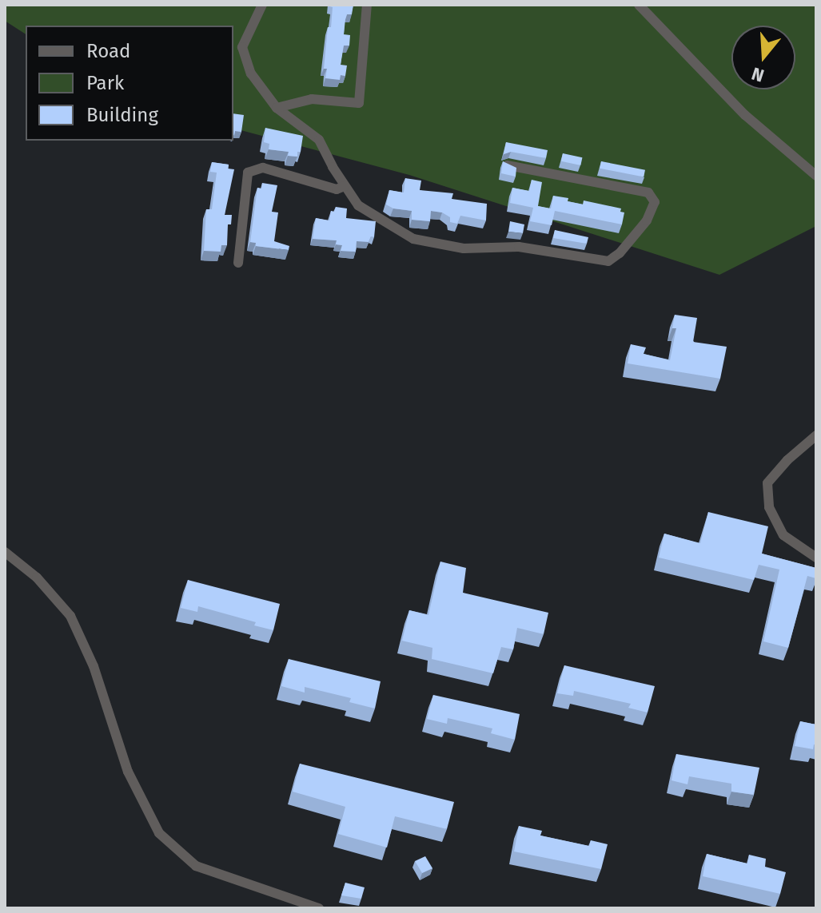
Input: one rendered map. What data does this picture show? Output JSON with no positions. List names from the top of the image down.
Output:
{
  "legend": ["Road", "Park", "Building"],
  "north": "bottom"
}
